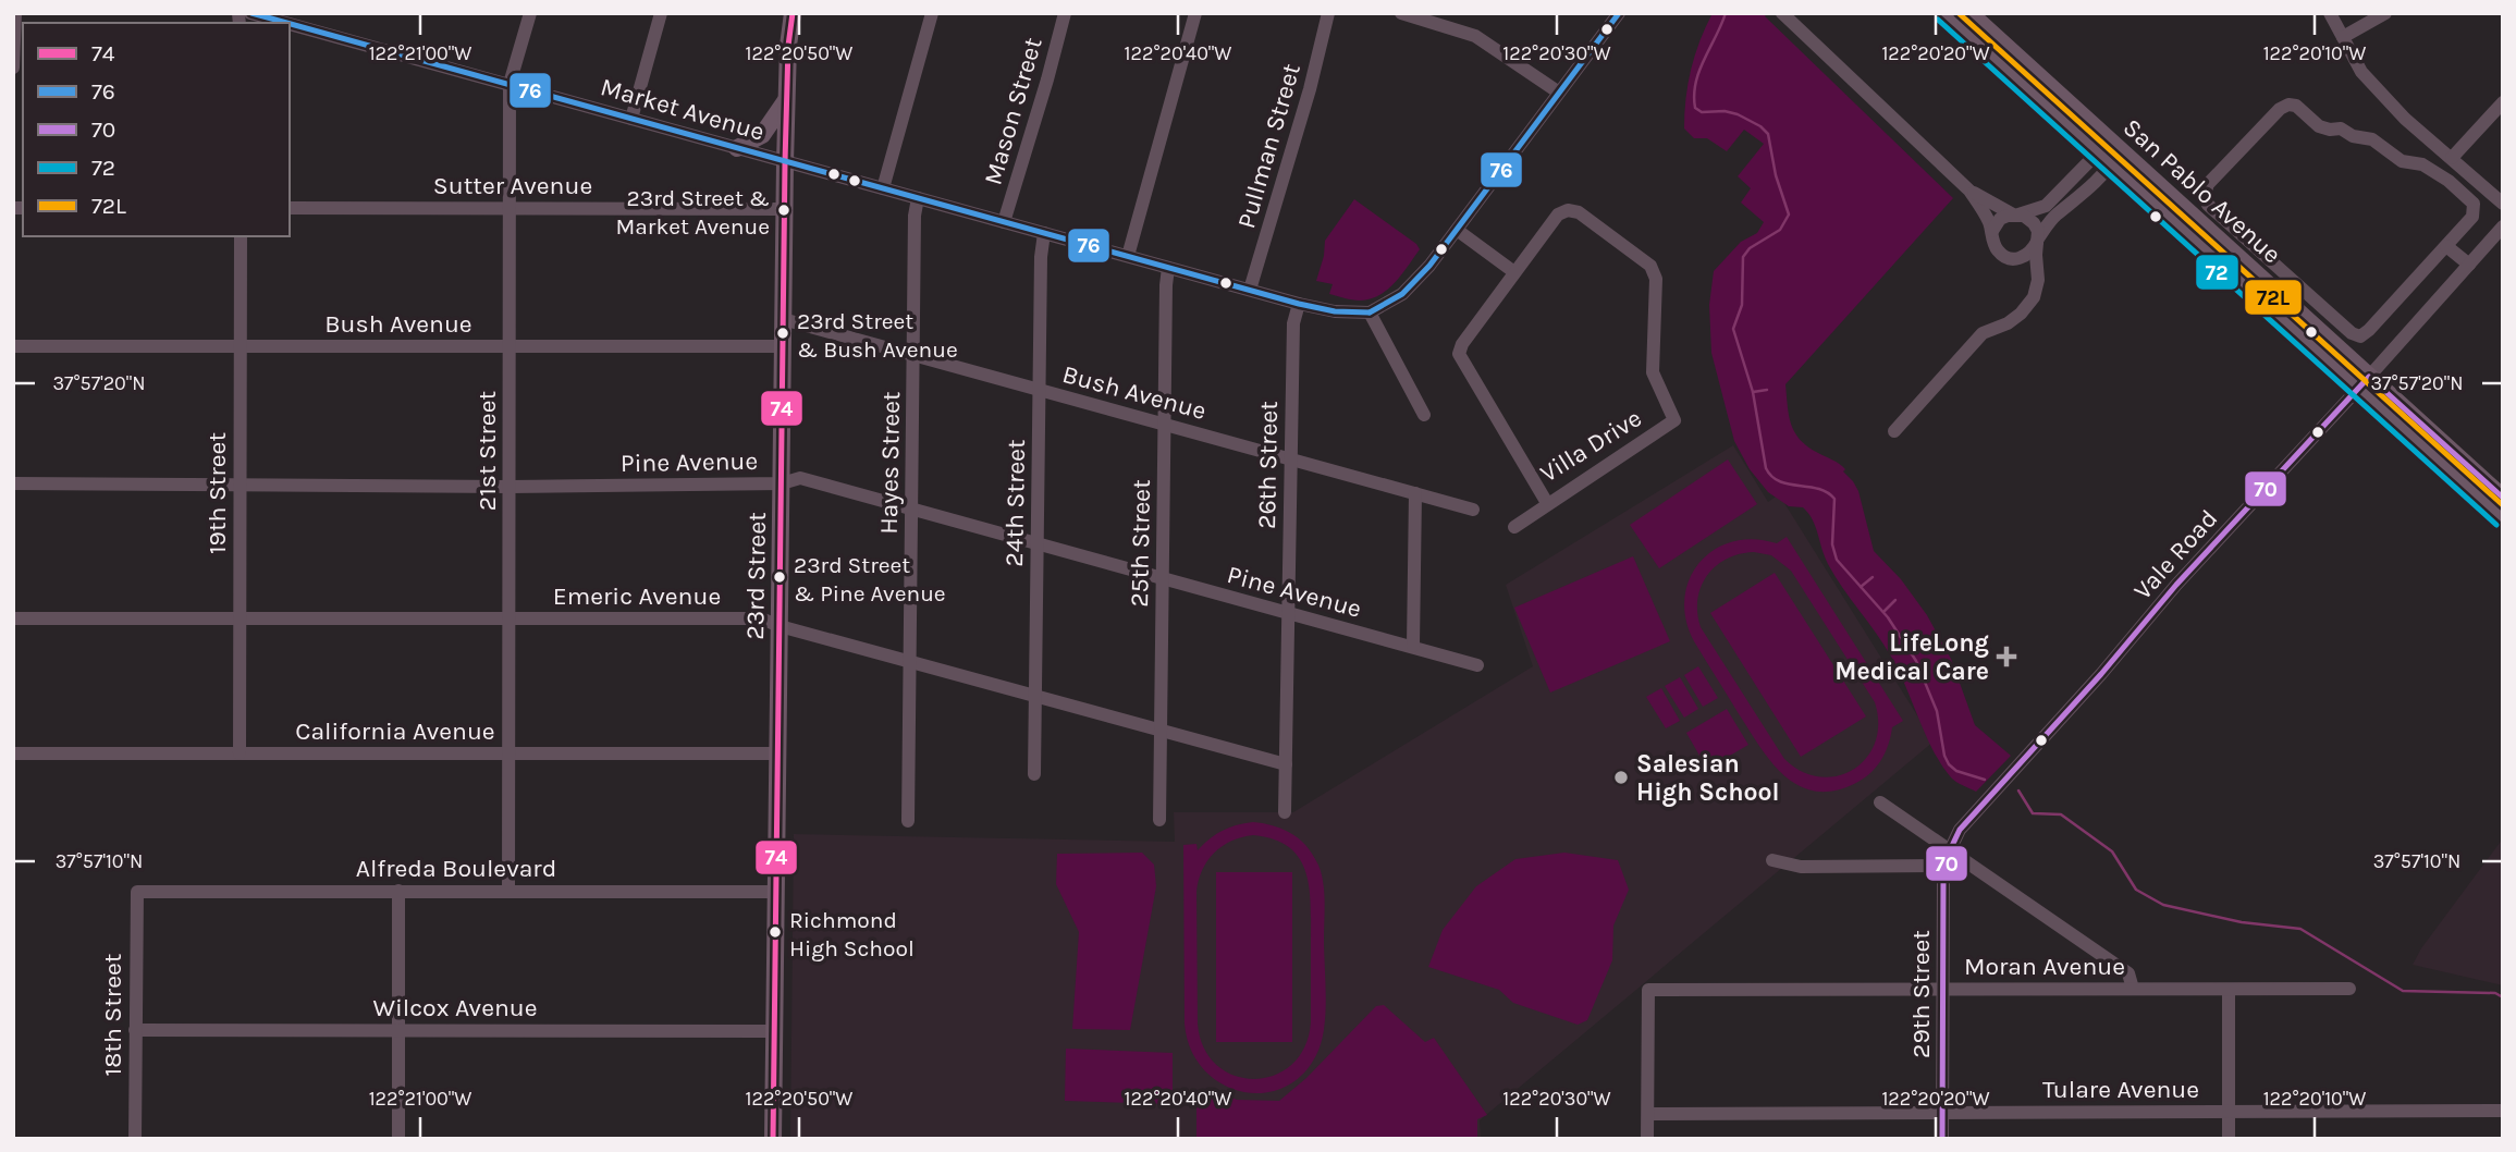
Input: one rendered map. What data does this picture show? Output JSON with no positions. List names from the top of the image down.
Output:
{
  "streets": {
    "main road": ["San Pablo Avenue", "23rd Street"],
    "street": [
      "Market Avenue",
      "Mason Street",
      "Pullman Street",
      "Sutter Avenue",
      "Bush Avenue",
      "Villa Drive",
      "21st Street",
      "Pine Avenue",
      "Hayes Street",
      "26th Street",
      "19th Street",
      "24th Street",
      "25th Street",
      "Vale Road",
      "Emeric Avenue",
      "California Avenue",
      "Alfreda Boulevard",
      "Moran Avenue",
      "29th Street",
      "Wilcox Avenue",
      "18th Street",
      "Tulare Avenue"
    ]
  },
  "crossings": [
    ["Market Avenue", "Mason Street"],
    ["Market Avenue", "Pullman Street"],
    ["Market Avenue", "21st Street"],
    ["Market Avenue", "Hayes Street"],
    ["Market Avenue", "26th Street"],
    ["Market Avenue", "24th Street"],
    ["Market Avenue", "25th Street"],
    ["Market Avenue", "23rd Street"],
    ["Sutter Avenue", "21st Street"],
    ["Sutter Avenue", "23rd Street"],
    ["San Pablo Avenue", "Vale Road"],
    ["Bush Avenue", "21st Street"],
    ["Bush Avenue", "Hayes Street"],
    ["Bush Avenue", "26th Street"],
    ["Bush Avenue", "19th Street"],
    ["Bush Avenue", "24th Street"],
    ["Bush Avenue", "25th Street"],
    ["Bush Avenue", "23rd Street"],
    ["21st Street", "Pine Avenue"],
    ["21st Street", "Emeric Avenue"],
    ["21st Street", "California Avenue"],
    ["21st Street", "Alfreda Boulevard"],
    ["Pine Avenue", "Hayes Street"],
    ["Pine Avenue", "26th Street"],
    ["Pine Avenue", "19th Street"],
    ["Pine Avenue", "24th Street"],
    ["Pine Avenue", "25th Street"],
    ["Pine Avenue", "23rd Street"],
    ["Hayes Street", "Emeric Avenue"],
    ["26th Street", "Emeric Avenue"],
    ["19th Street", "Emeric Avenue"],
    ["19th Street", "California Avenue"],
    ["24th Street", "Emeric Avenue"],
    ["25th Street", "Emeric Avenue"],
    ["Vale Road", "29th Street"],
    ["23rd Street", "Emeric Avenue"],
    ["23rd Street", "California Avenue"],
    ["23rd Street", "Alfreda Boulevard"],
    ["23rd Street", "Wilcox Avenue"],
    ["Alfreda Boulevard", "18th Street"],
    ["Moran Avenue", "29th Street"],
    ["Moran Avenue", "Tulare Avenue"],
    ["29th Street", "Tulare Avenue"],
    ["Wilcox Avenue", "18th Street"]
  ],
  "places": {
    "other": [
      "23rd Street & Market Avenue",
      "23rd Street & Bush Avenue",
      "23rd Street & Pine Avenue",
      "Salesian High School",
      "Richmond High School"
    ],
    "health": ["LifeLong Medical Care"]
  },
  "lines": [
    "transit line 74",
    "transit line 76",
    "transit line 72L",
    "transit line 72",
    "transit line 70"
  ],
  "legend": [
    "74",
    "76",
    "70",
    "72",
    "72L"
  ],
  "coordinates": [
    "122°21'00\"W",
    "122°20'50\"W",
    "122°20'40\"W",
    "122°20'30\"W",
    "122°20'20\"W",
    "122°20'10\"W",
    "37°57'20\"N",
    "37°57'10\"N"
  ]
}
